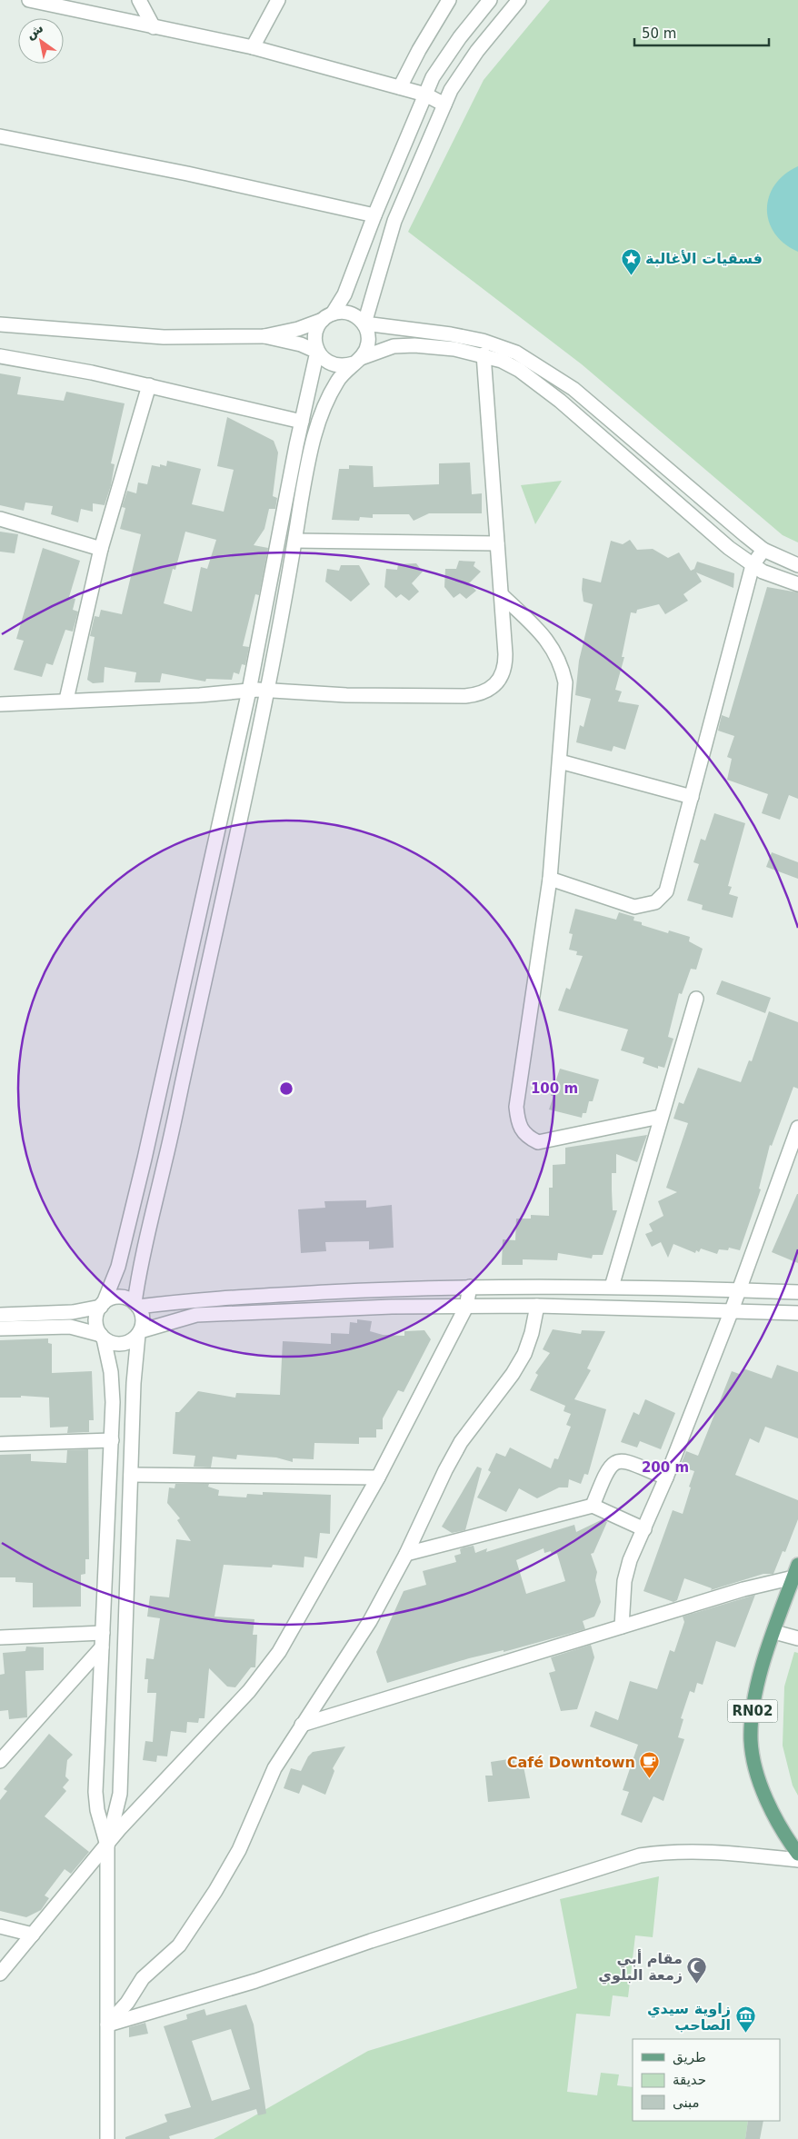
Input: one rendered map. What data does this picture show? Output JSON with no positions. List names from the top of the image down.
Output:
{
  "streets": {
    "main road": ["RN02"]
  },
  "places": {
    "place": ["فسقيات الأغالبة"],
    "cafe": ["Café Downtown"],
    "mosque": ["مقام أبي زمعة البلوي"],
    "museum": ["زاوية سيدي الصاحب"]
  },
  "legend": ["طريق", "حديقة", "مبنى"],
  "scale_bar": "50 m",
  "north": "top left",
  "rings": ["100 m", "200 m"]
}
